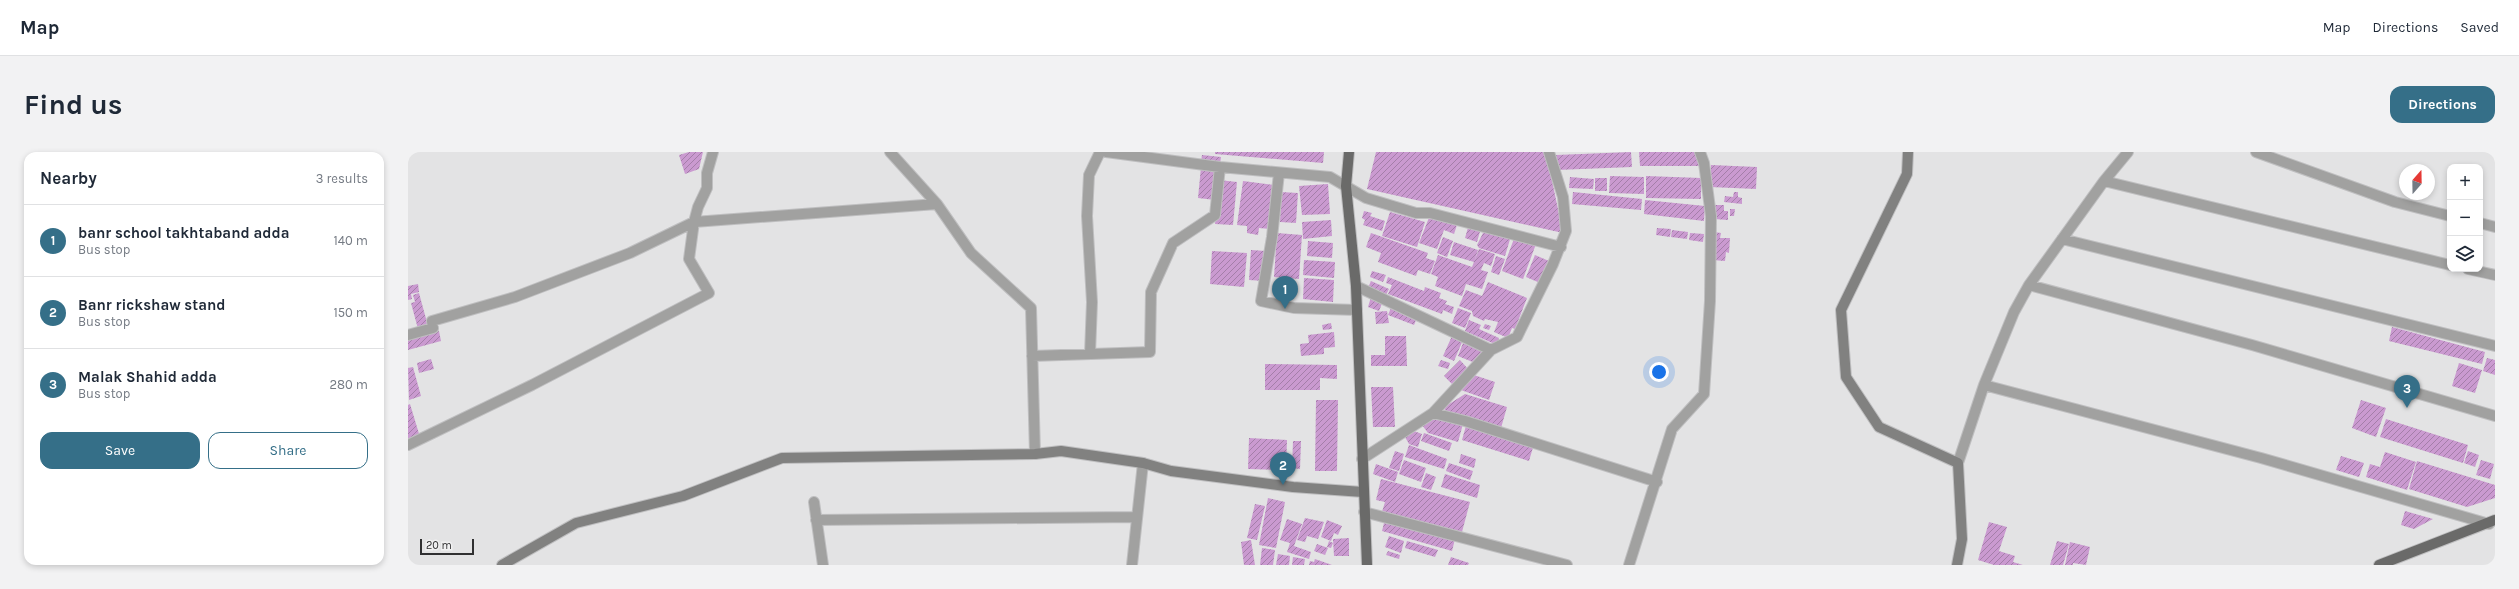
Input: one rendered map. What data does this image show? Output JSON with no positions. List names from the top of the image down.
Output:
{
  "scale_bar": "20 m",
  "north": "top",
  "page": {
    "header": "Map",
    "nav": ["Map", "Directions", "Saved"],
    "buttons": [
      "Directions",
      ["Save", "Share"]
    ],
    "title": "Find us",
    "heading": ["Nearby", "3 results"],
    "map_buttons": ["+", "−"],
    "list": [
      {
        "mark": "1",
        "name": "banr school takhtaband adda",
        "note": "Bus stop",
        "value": "140 m"
      },
      {
        "mark": "2",
        "name": "Banr rickshaw stand",
        "note": "Bus stop",
        "value": "150 m"
      },
      {
        "mark": "3",
        "name": "Malak Shahid adda",
        "note": "Bus stop",
        "value": "280 m"
      }
    ],
    "pins": ["1", "3", "2"],
    "scale": "20 m"
  }
}
